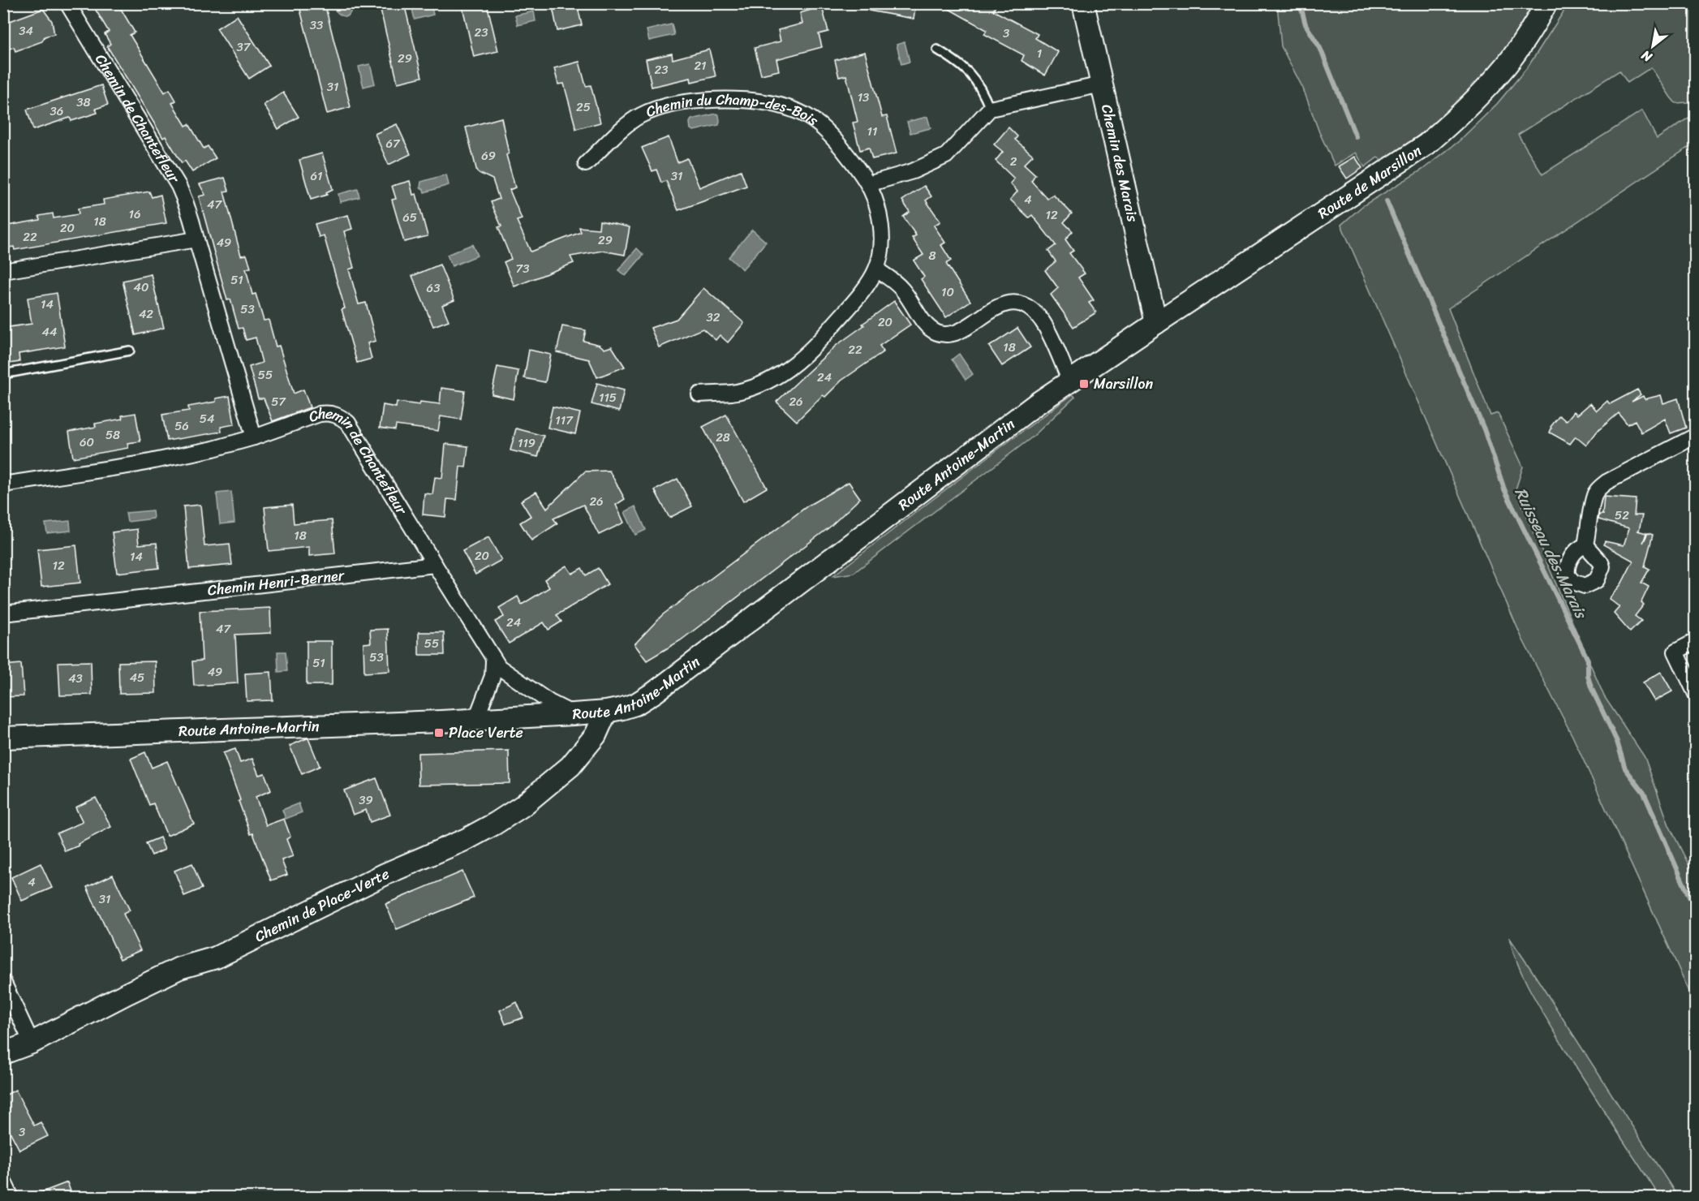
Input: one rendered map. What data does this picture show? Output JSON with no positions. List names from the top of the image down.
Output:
{
  "streets": {
    "street": [
      "Chemin de Chantefleur",
      "Chemin du Champ-des-Bois",
      "Chemin des Marais",
      "Route de Marsillon",
      "Route Antoine-Martin",
      "Chemin Henri-Berner",
      "Chemin de Place-Verte"
    ]
  },
  "crossings": [
    ["Chemin de Chantefleur", "Chemin Henri-Berner"],
    ["Chemin des Marais", "Route de Marsillon"],
    ["Chemin des Marais", "Route Antoine-Martin"],
    ["Route de Marsillon", "Route Antoine-Martin"],
    ["Route Antoine-Martin", "Chemin de Place-Verte"]
  ],
  "water": ["Ruisseau des Marais"],
  "places": {
    "transit": ["Marsillon", "Place Verte"]
  },
  "house_numbers": [
    "33",
    "34",
    "23",
    "3",
    "37",
    "1",
    "29",
    "21",
    "23",
    "31",
    "13",
    "38",
    "25",
    "36",
    "11",
    "67",
    "69",
    "2",
    "61",
    "31",
    "4",
    "47",
    "16",
    "12",
    "65",
    "18",
    "20",
    "22",
    "29",
    "49",
    "8",
    "73",
    "51",
    "40",
    "63",
    "10",
    "14",
    "53",
    "42",
    "32",
    "20",
    "44",
    "18",
    "22",
    "55",
    "24",
    "115",
    "57",
    "26",
    "54",
    "117",
    "56",
    "58",
    "28",
    "60",
    "119",
    "26",
    "52",
    "18",
    "20",
    "14",
    "12",
    "24",
    "47",
    "55",
    "53",
    "51",
    "49",
    "45",
    "43",
    "39",
    "4",
    "31",
    "3"
  ],
  "north": "bottom left"
}
